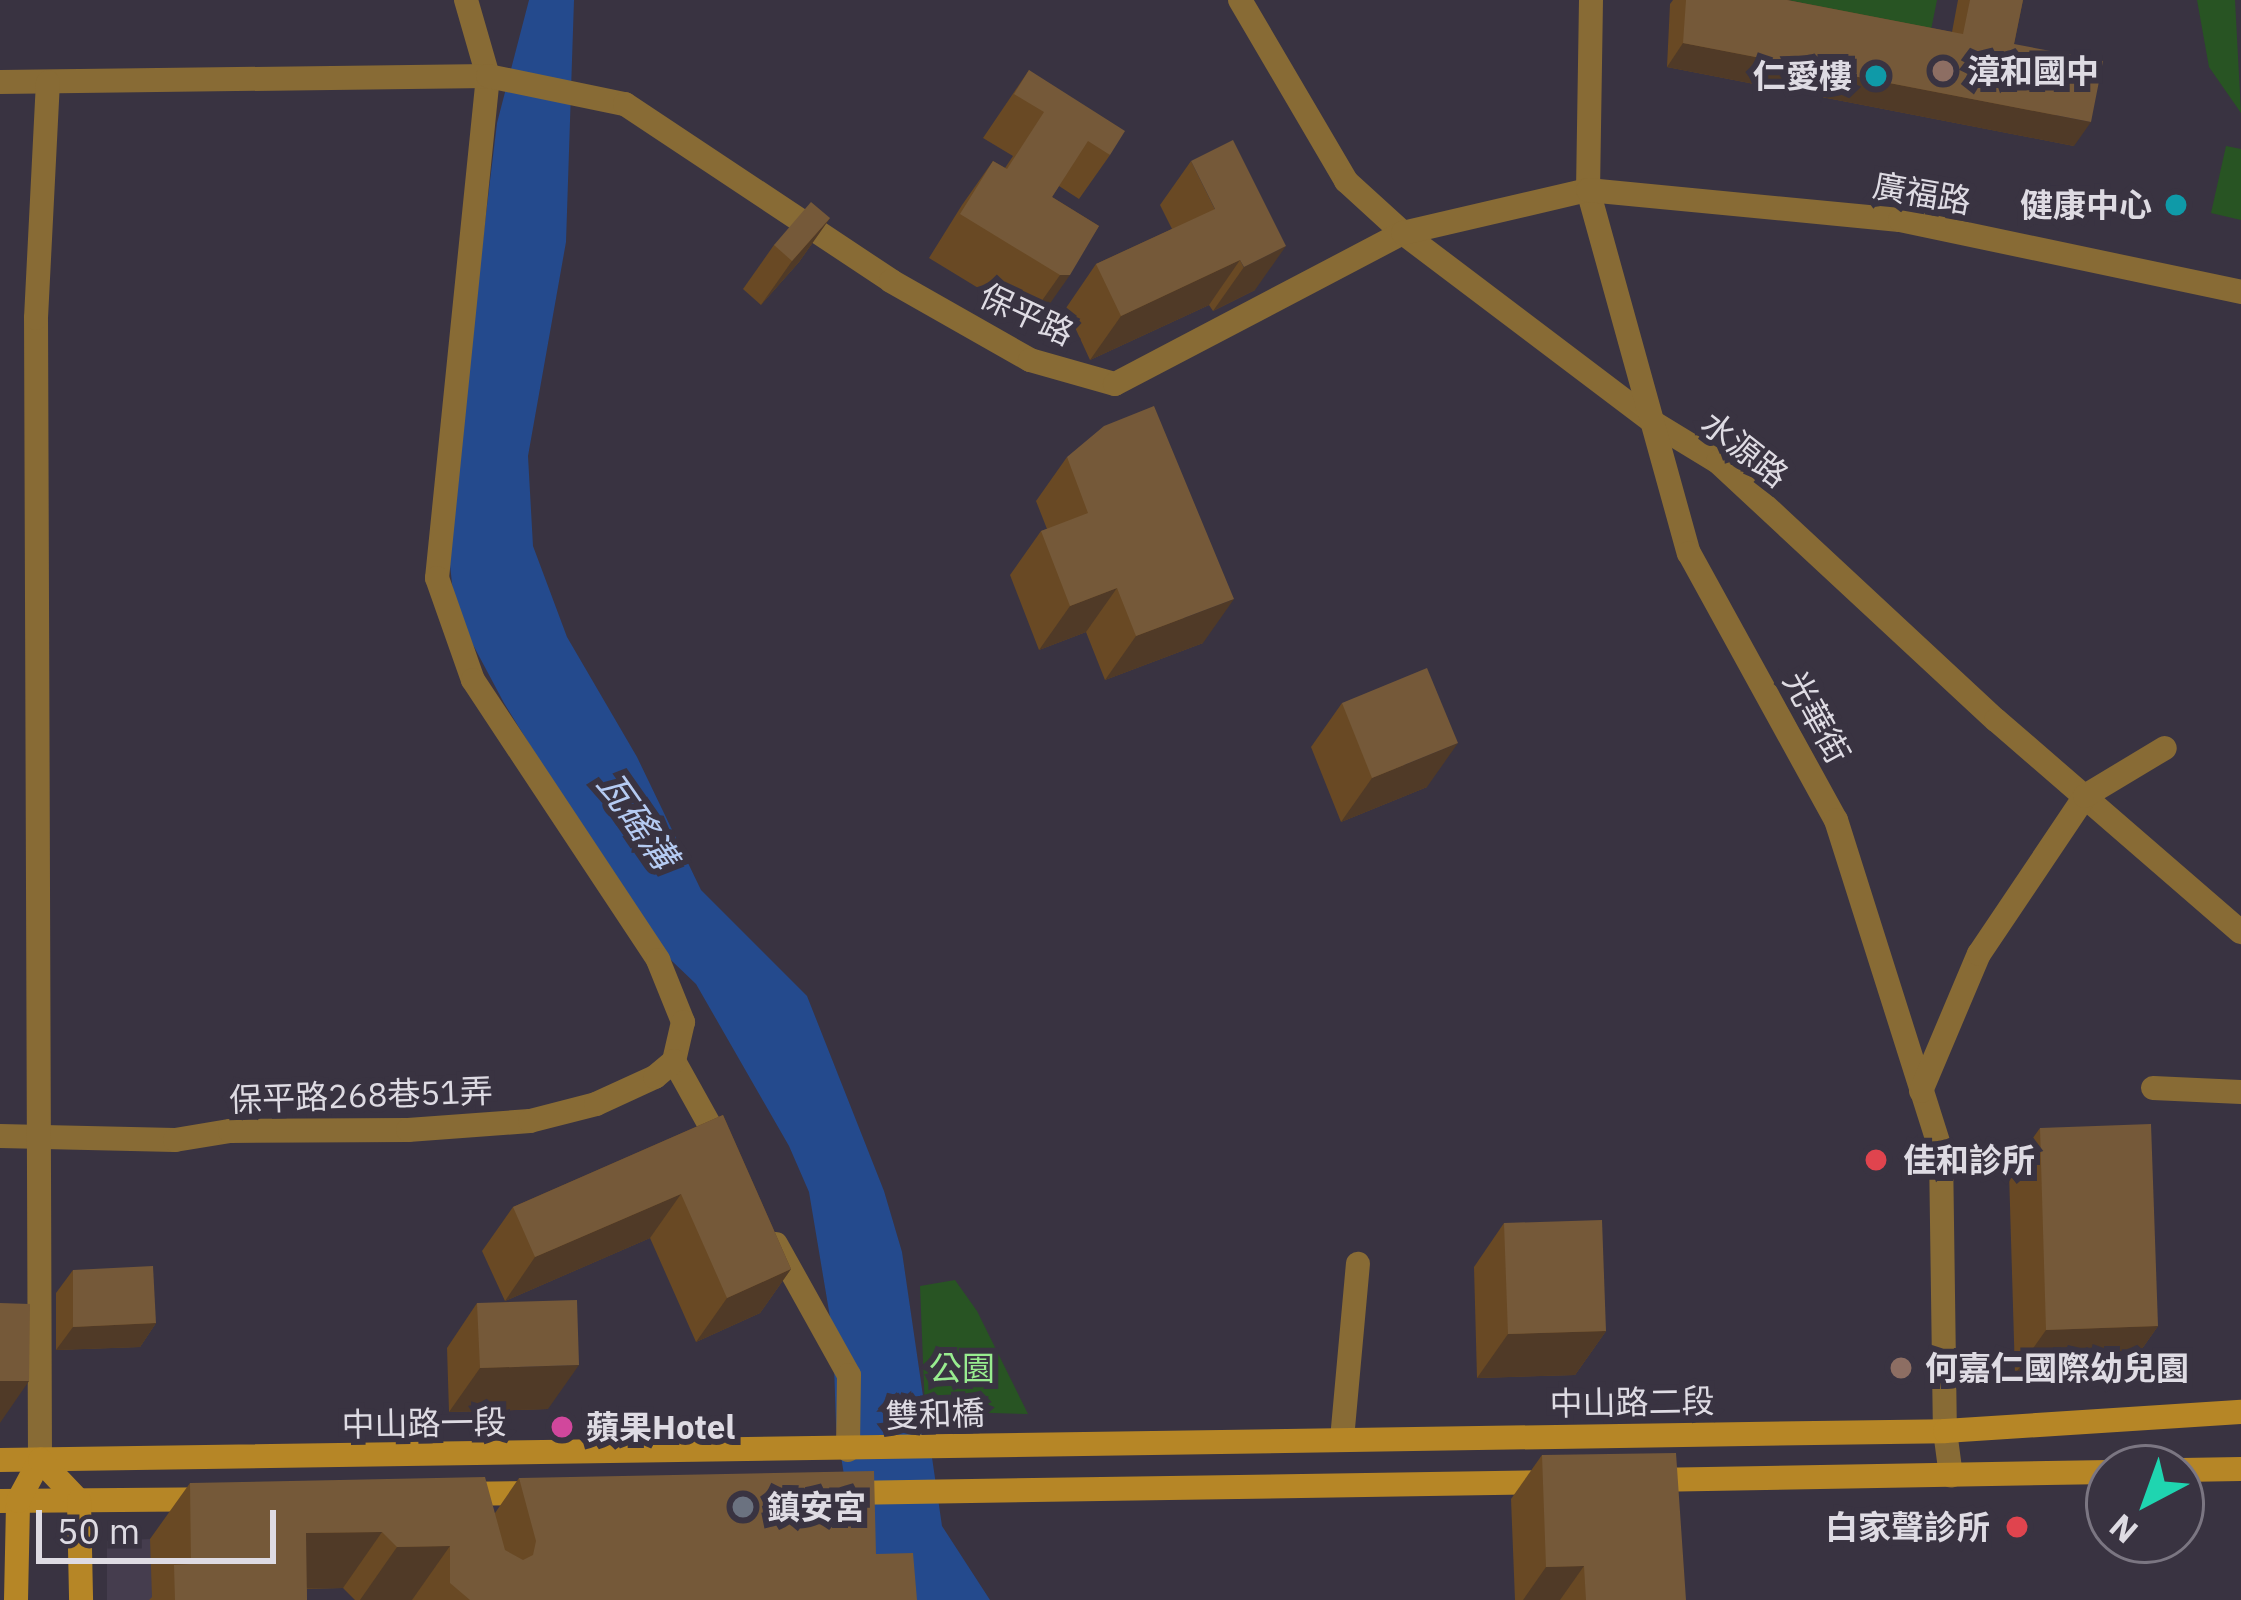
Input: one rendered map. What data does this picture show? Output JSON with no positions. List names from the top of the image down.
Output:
{
  "streets": {
    "street": [
      "廣福路",
      "保平路",
      "水源路",
      "光華街",
      "保平路268巷51弄",
      "中山路二段",
      "雙和橋",
      "中山路一段"
    ]
  },
  "crossings": [
    ["廣福路", "保平路"],
    ["廣福路", "光華街"],
    ["保平路", "水源路"],
    ["保平路", "光華街"],
    ["水源路", "光華街"],
    ["光華街", "中山路二段"],
    ["中山路二段", "雙和橋"],
    ["雙和橋", "中山路一段"]
  ],
  "water": ["瓦磘溝"],
  "parks": ["公園"],
  "places": [
    "漳和國中",
    "仁愛樓",
    "健康中心",
    "佳和診所",
    "何嘉仁國際幼兒園",
    "蘋果Hotel",
    "鎮安宮",
    "白家聲診所"
  ],
  "scale_bar": "50 m",
  "north": "bottom left"
}
